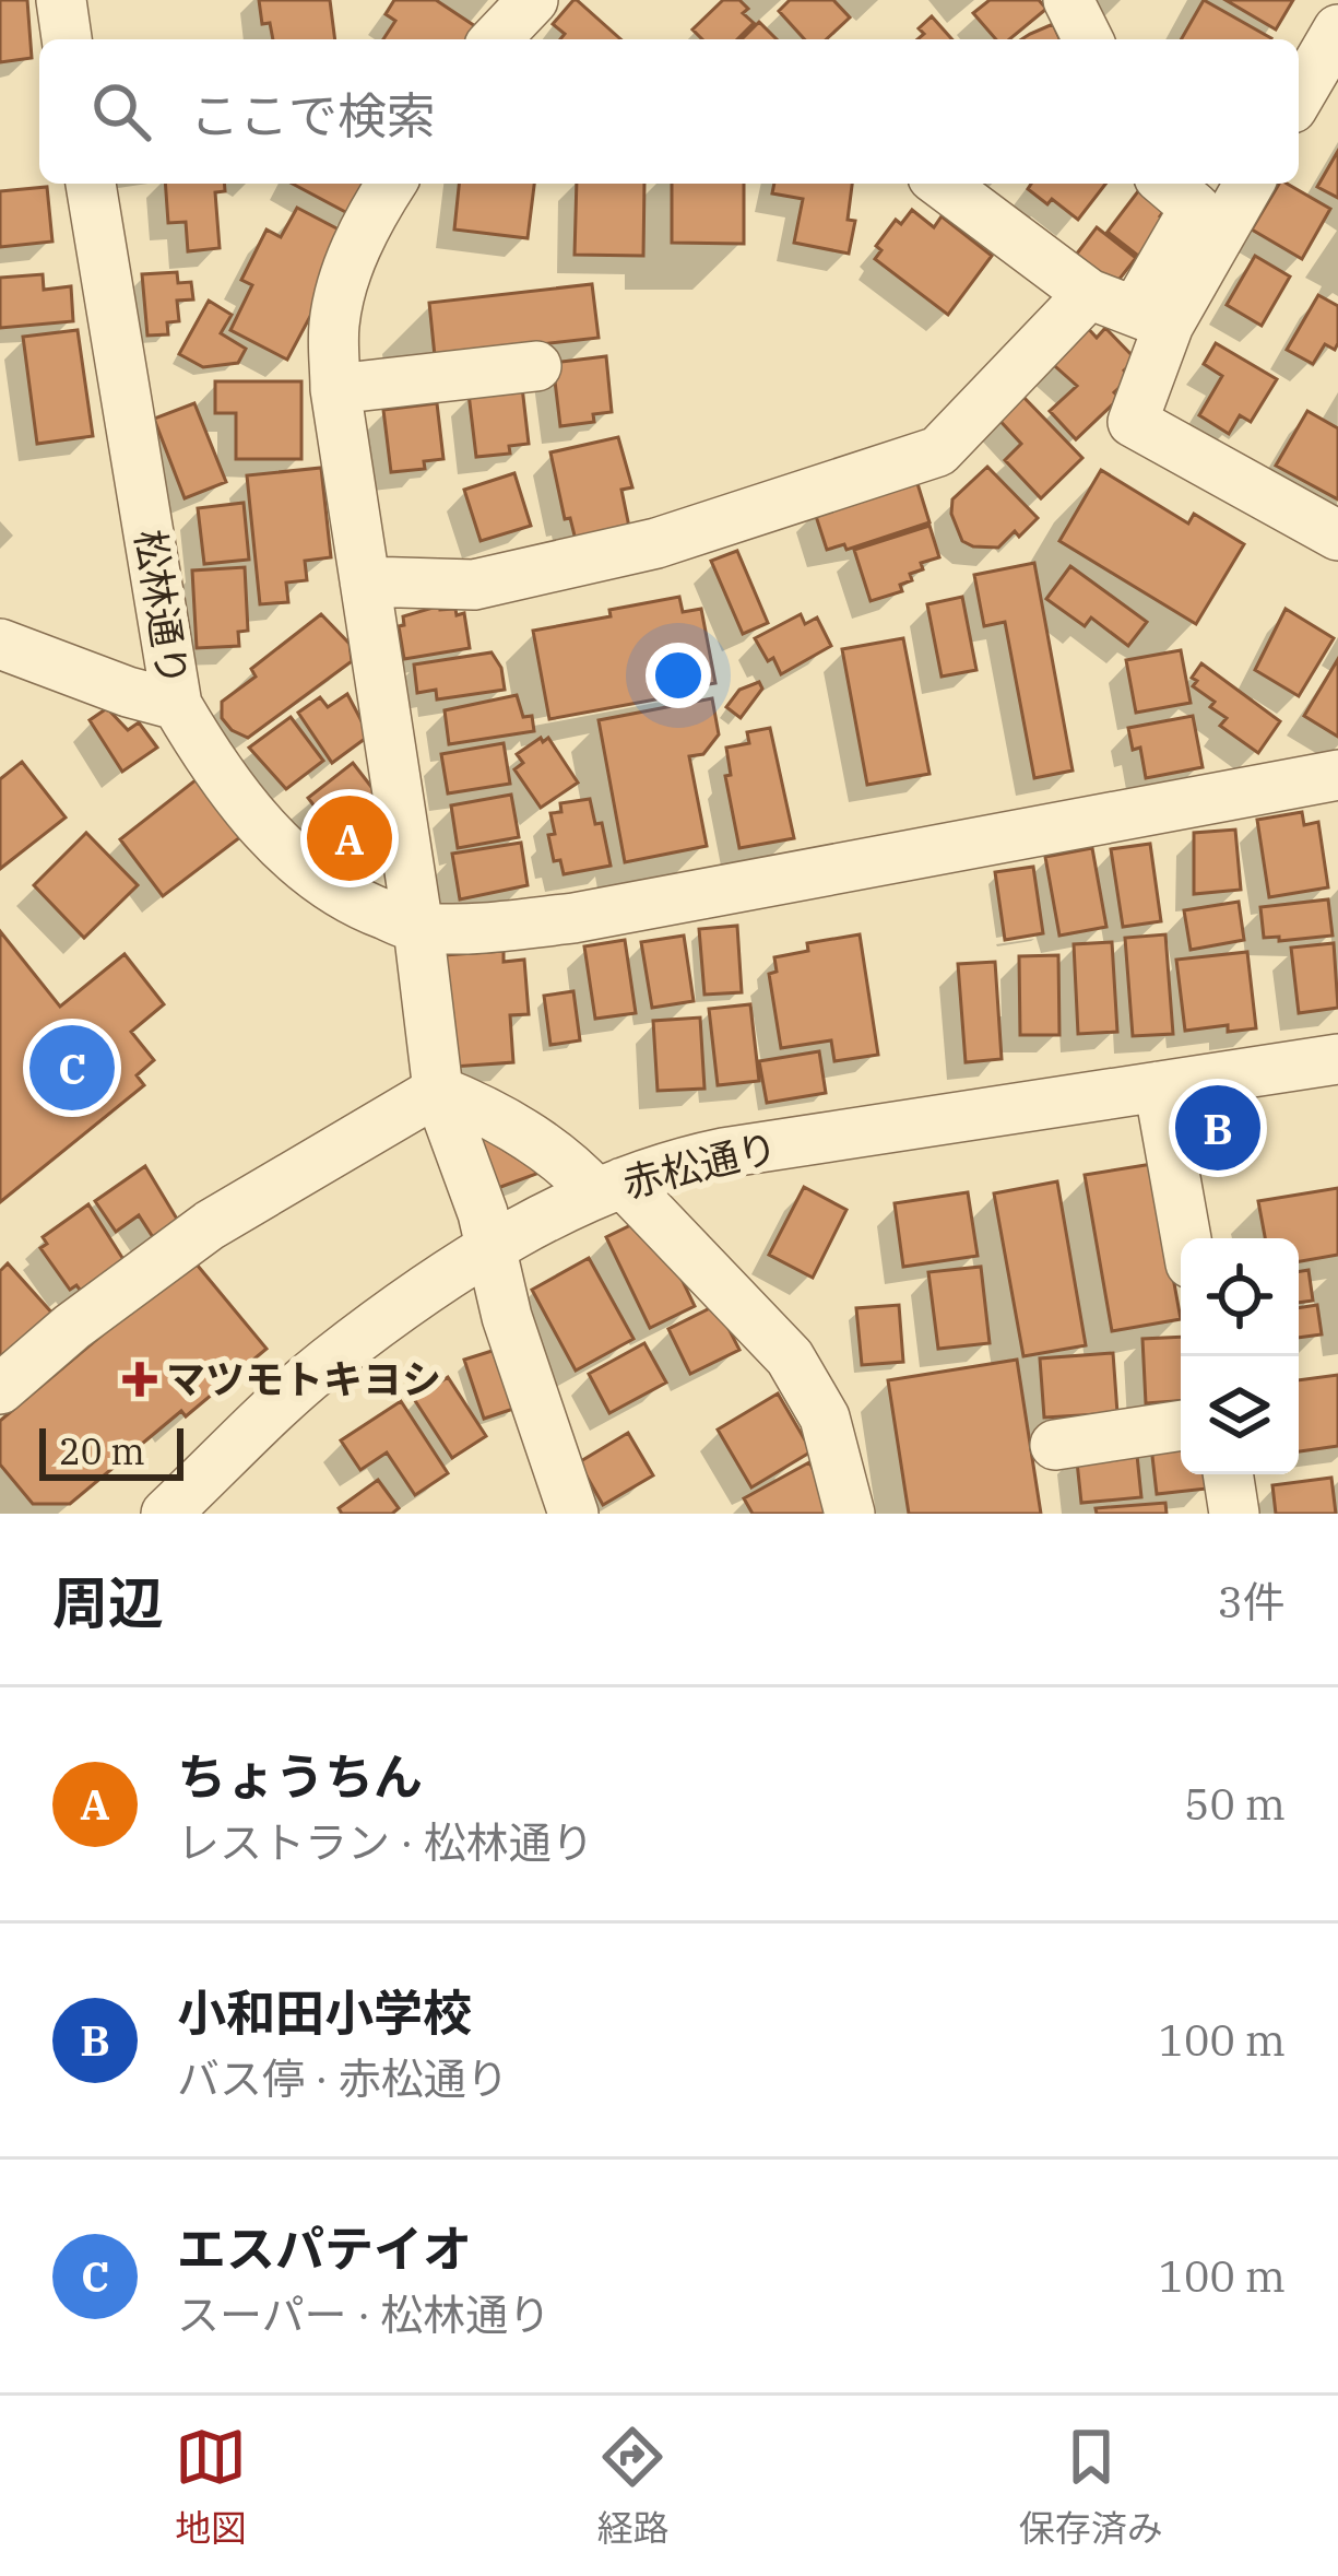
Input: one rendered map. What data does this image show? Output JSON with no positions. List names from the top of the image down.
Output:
{
  "streets": {
    "street": ["松林通り", "赤松通り"]
  },
  "places": {
    "health": ["マツモトキヨシ"]
  },
  "scale_bar": "20 m",
  "page": {
    "search": "ここで検索",
    "pins": ["A", "C", "B"],
    "scale": "20 m",
    "heading": ["周辺", "3件"],
    "list": [
      {
        "mark": "A",
        "name": "ちょうちん",
        "note": "レストラン · 松林通り",
        "value": "50 m"
      },
      {
        "mark": "B",
        "name": "小和田小学校",
        "note": "バス停 · 赤松通り",
        "value": "100 m"
      },
      {
        "mark": "C",
        "name": "エスパテイオ",
        "note": "スーパー · 松林通り",
        "value": "100 m"
      }
    ],
    "nav": ["地図", "経路", "保存済み"]
  }
}
